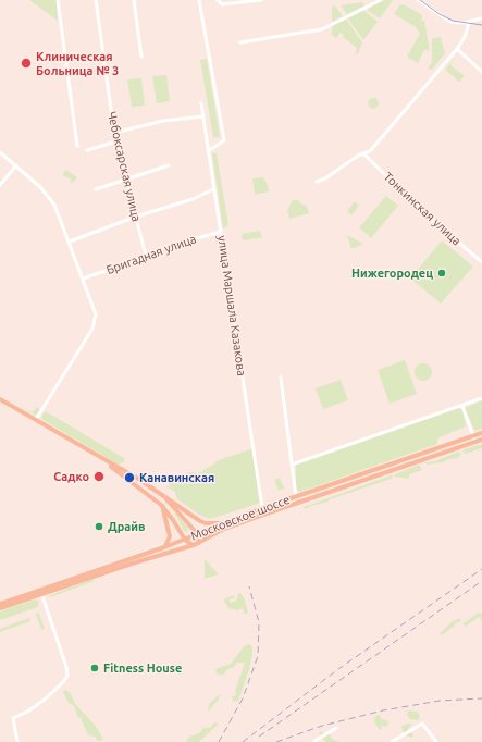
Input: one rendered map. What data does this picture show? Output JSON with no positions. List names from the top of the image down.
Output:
{
  "streets": {
    "main road": ["Московское шоссе"],
    "street": [
      "Чебоксарская улица",
      "Тонкинская улица",
      "Бригадная улица",
      "улица Маршала Казакова"
    ]
  },
  "crossings": [
    ["Чебоксарская улица", "Бригадная улица"],
    ["Бригадная улица", "улица Маршала Казакова"],
    ["улица Маршала Казакова", "Московское шоссе"]
  ],
  "places": [
    "Клиническая Больница № 3",
    "Нижегородец",
    "Садко",
    "Канавинская",
    "Драйв",
    "Fitness House"
  ]
}
